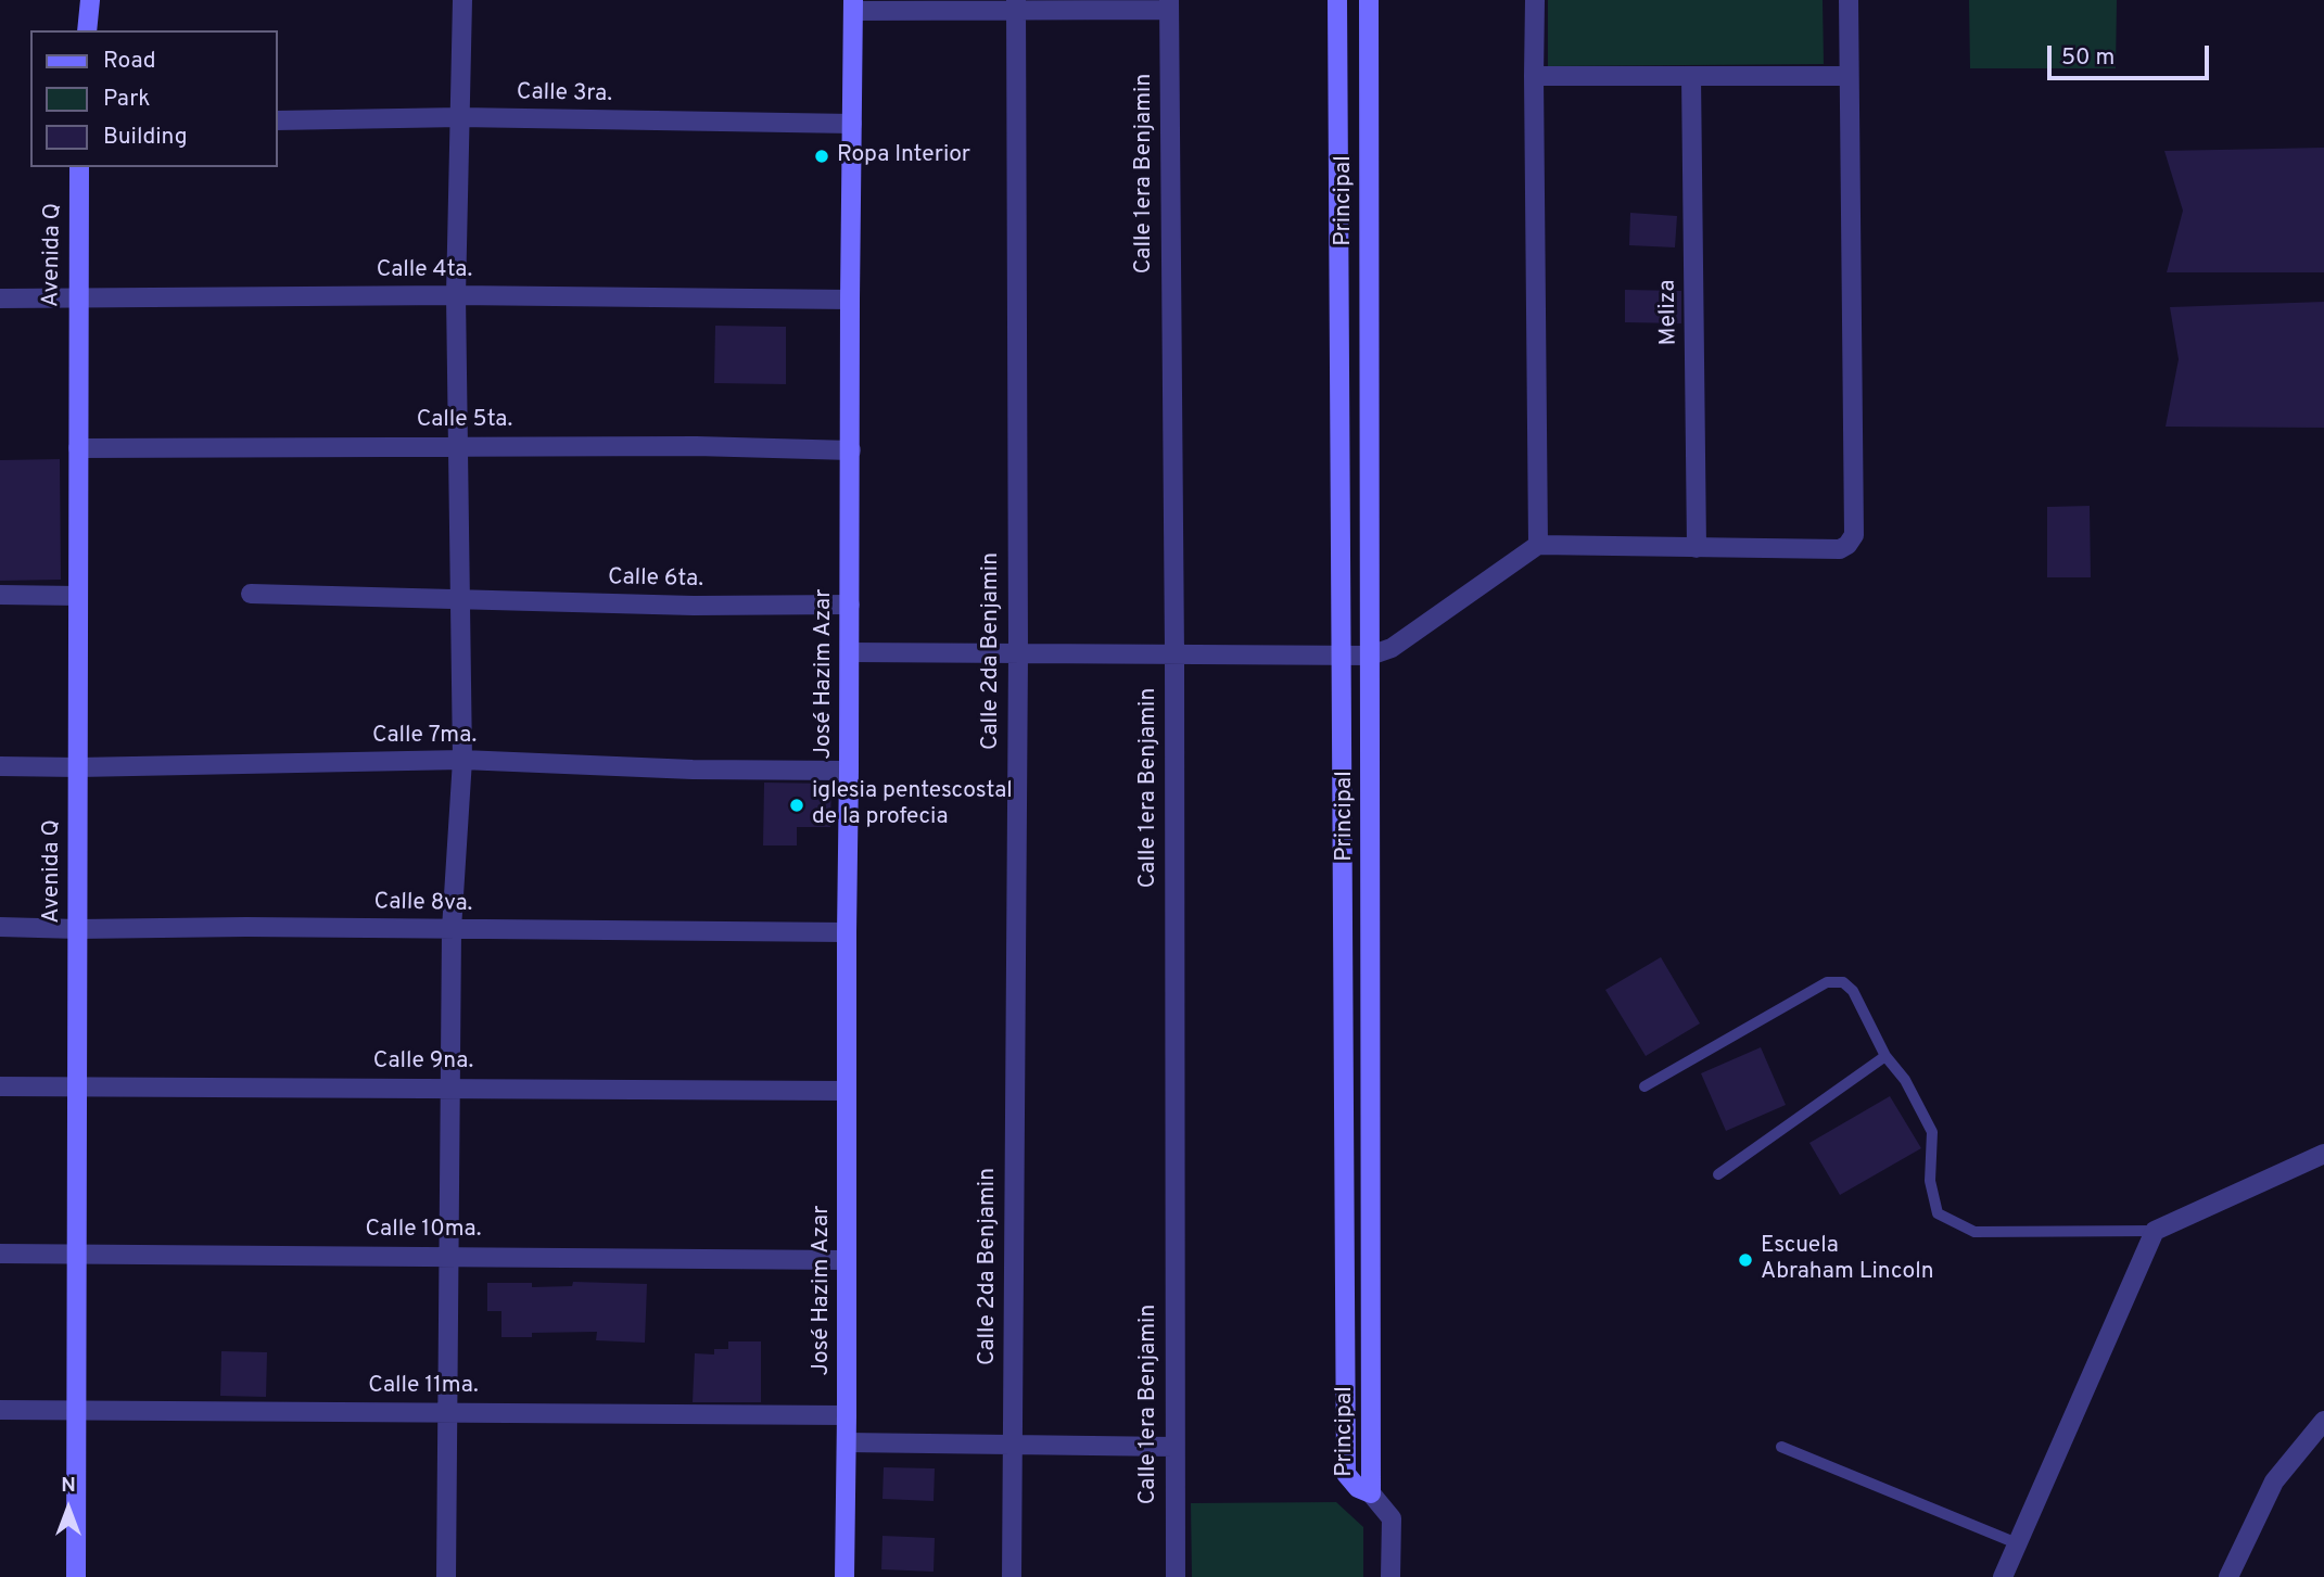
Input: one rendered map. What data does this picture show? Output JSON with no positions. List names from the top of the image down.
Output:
{
  "streets": {
    "street": [
      "Calle 3ra.",
      "Calle 1era Benjamin",
      "Principal",
      "Avenida Q",
      "Calle 4ta.",
      "Meliza",
      "Calle 5ta.",
      "Calle 6ta.",
      "Calle 2da Benjamin",
      "José Hazim Azar",
      "Calle 7ma.",
      "Calle 8va.",
      "Calle 9na.",
      "Calle 10ma.",
      "Calle 11ma."
    ]
  },
  "crossings": [
    ["Calle 3ra.", "José Hazim Azar"],
    ["Avenida Q", "Calle 4ta."],
    ["Avenida Q", "Calle 5ta."],
    ["Avenida Q", "Calle 7ma."],
    ["Avenida Q", "Calle 8va."],
    ["Avenida Q", "Calle 9na."],
    ["Avenida Q", "Calle 10ma."],
    ["Avenida Q", "Calle 11ma."],
    ["Calle 4ta.", "José Hazim Azar"],
    ["Calle 5ta.", "José Hazim Azar"],
    ["Calle 6ta.", "José Hazim Azar"],
    ["José Hazim Azar", "Calle 7ma."],
    ["José Hazim Azar", "Calle 8va."],
    ["José Hazim Azar", "Calle 9na."],
    ["José Hazim Azar", "Calle 10ma."],
    ["José Hazim Azar", "Calle 11ma."]
  ],
  "places": ["Ropa Interior", "iglesia pentescostal de la profecia", "Escuela Abraham Lincoln"],
  "legend": ["Road", "Park", "Building"],
  "scale_bar": "50 m",
  "north": "top"
}
